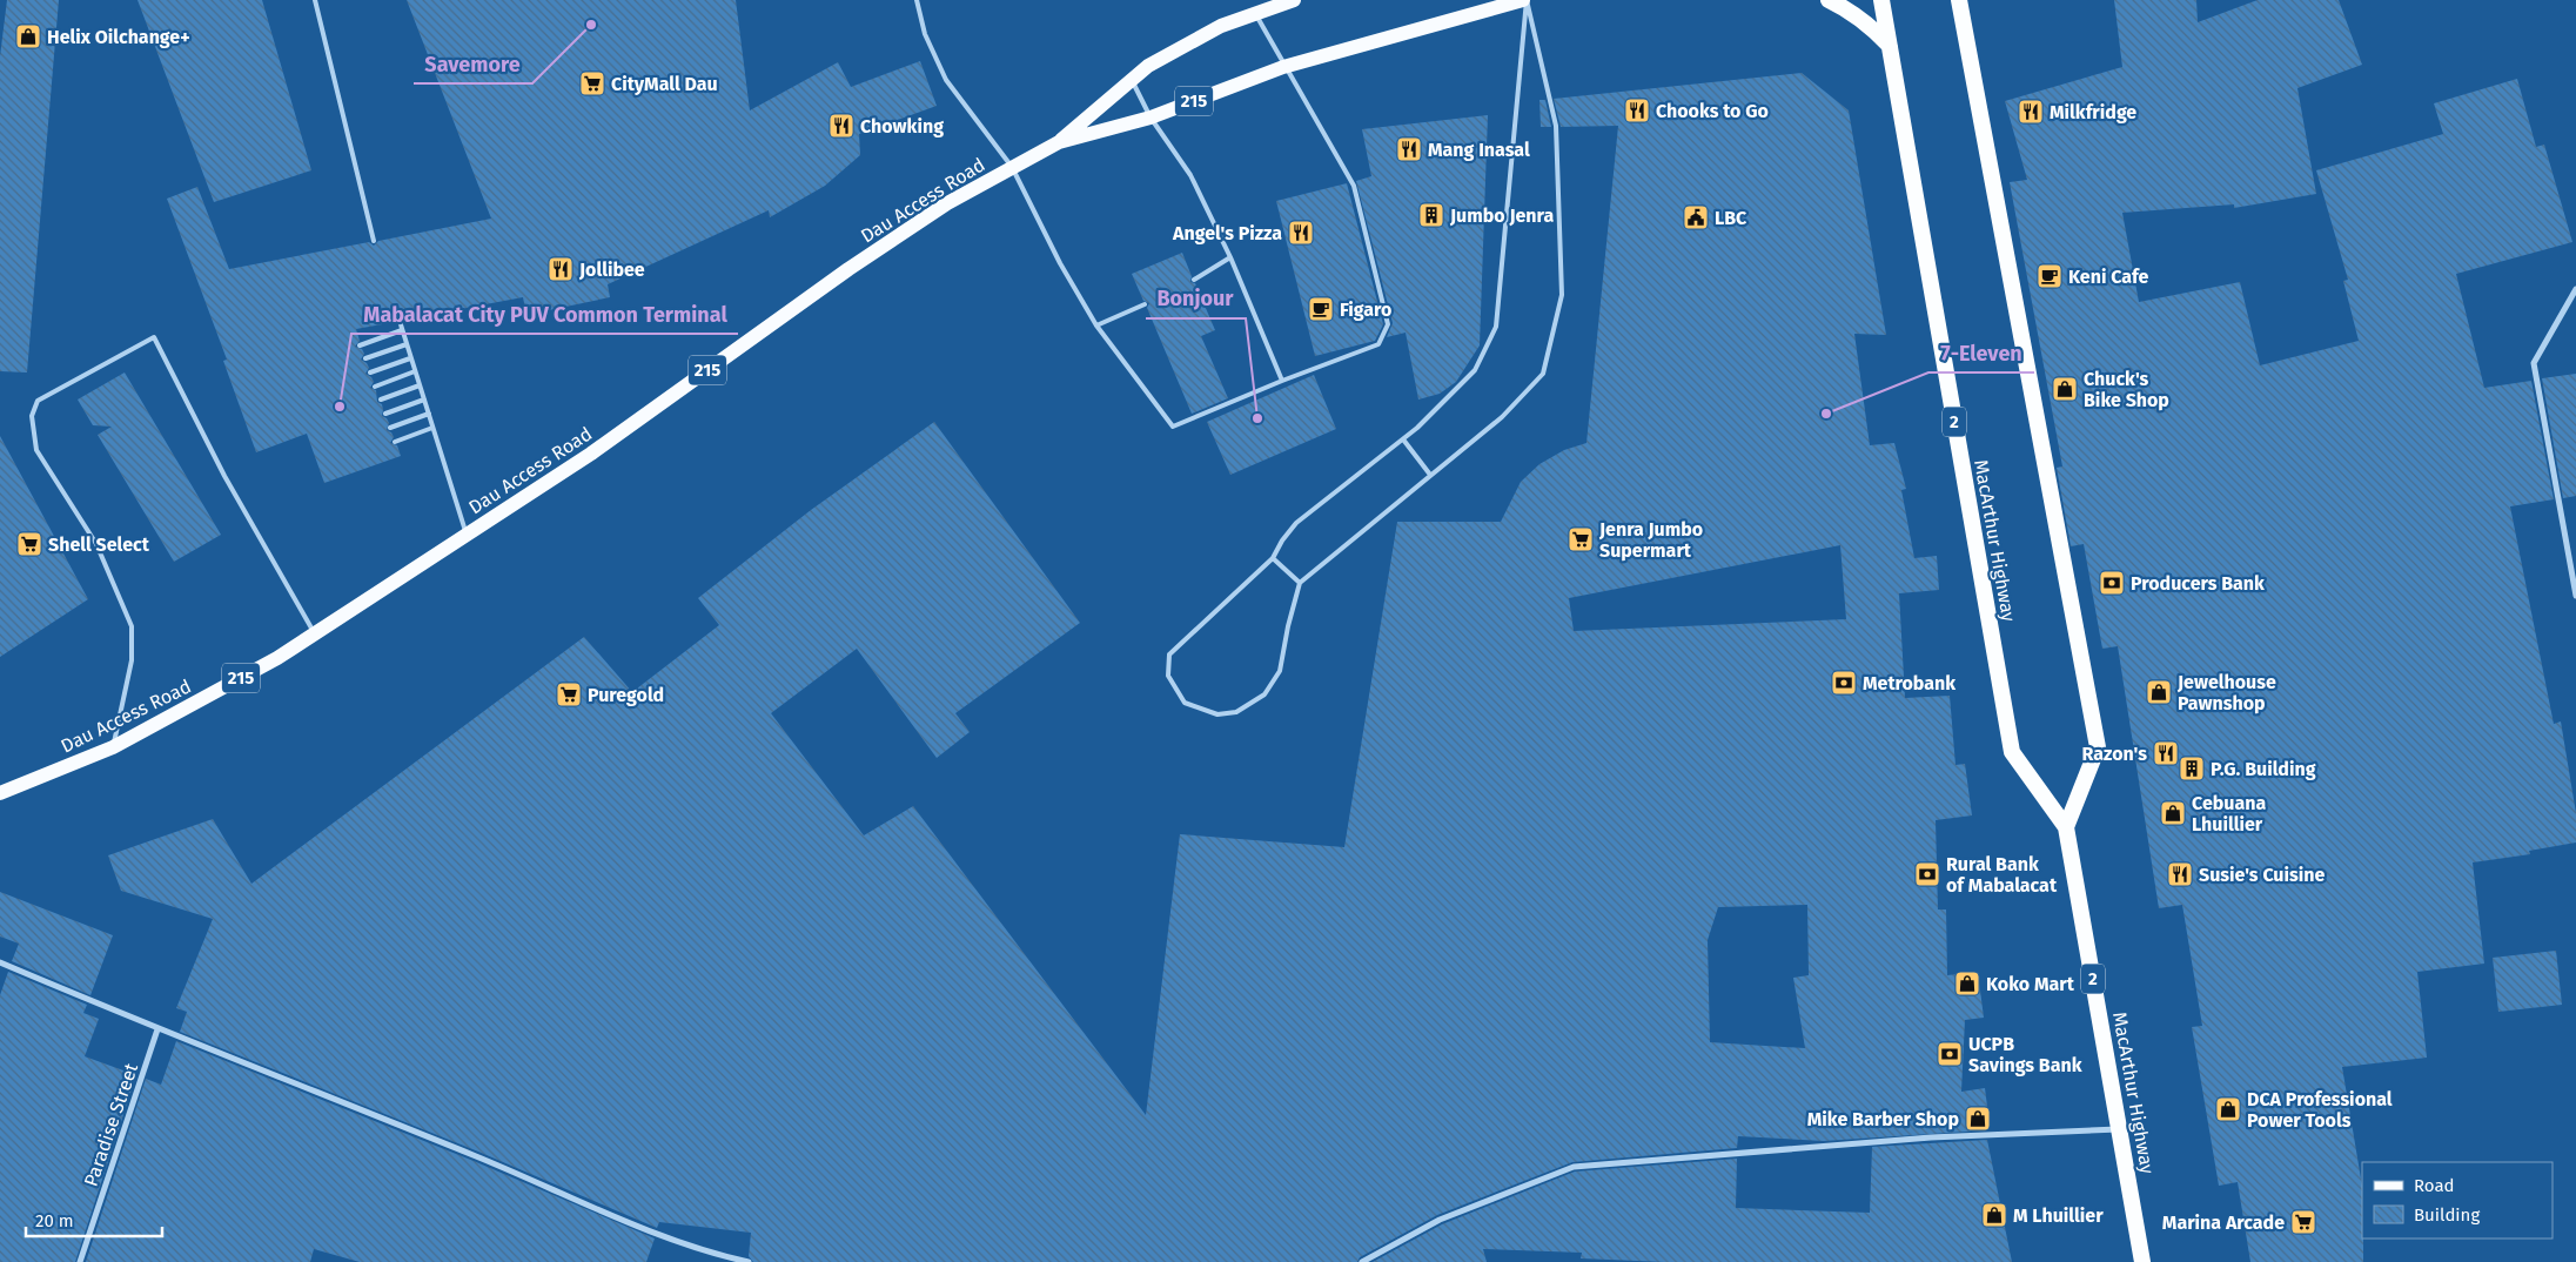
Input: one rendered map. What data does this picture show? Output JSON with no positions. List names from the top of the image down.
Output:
{
  "streets": {
    "highway": ["2", "MacArthur Highway"],
    "main road": ["215", "Dau Access Road"],
    "street": ["Paradise Street"]
  },
  "places": {
    "other": [
      "Savemore",
      "Mabalacat City PUV Common Terminal",
      "7-Eleven",
      "Bonjour"
    ],
    "shop": [
      "Helix Oilchange+",
      "Chuck's Bike Shop",
      "Jewelhouse Pawnshop",
      "Cebuana Lhuillier",
      "Koko Mart",
      "DCA Professional Power Tools",
      "Mike Barber Shop",
      "M Lhuillier"
    ],
    "supermarket": [
      "CityMall Dau",
      "Jenra Jumbo Supermart",
      "Shell Select",
      "Puregold",
      "Marina Arcade"
    ],
    "restaurant": [
      "Chooks to Go",
      "Milkfridge",
      "Chowking",
      "Mang Inasal",
      "Angel's Pizza",
      "Jollibee",
      "Razon's",
      "Susie's Cuisine"
    ],
    "building": ["Jumbo Jenra", "P.G. Building"],
    "public building": ["LBC"],
    "cafe": ["Keni Cafe", "Figaro"],
    "bank": [
      "Producers Bank",
      "Metrobank",
      "Rural Bank of Mabalacat",
      "UCPB Savings Bank"
    ]
  },
  "legend": ["Road", "Building"],
  "scale_bar": "20 m"
}
